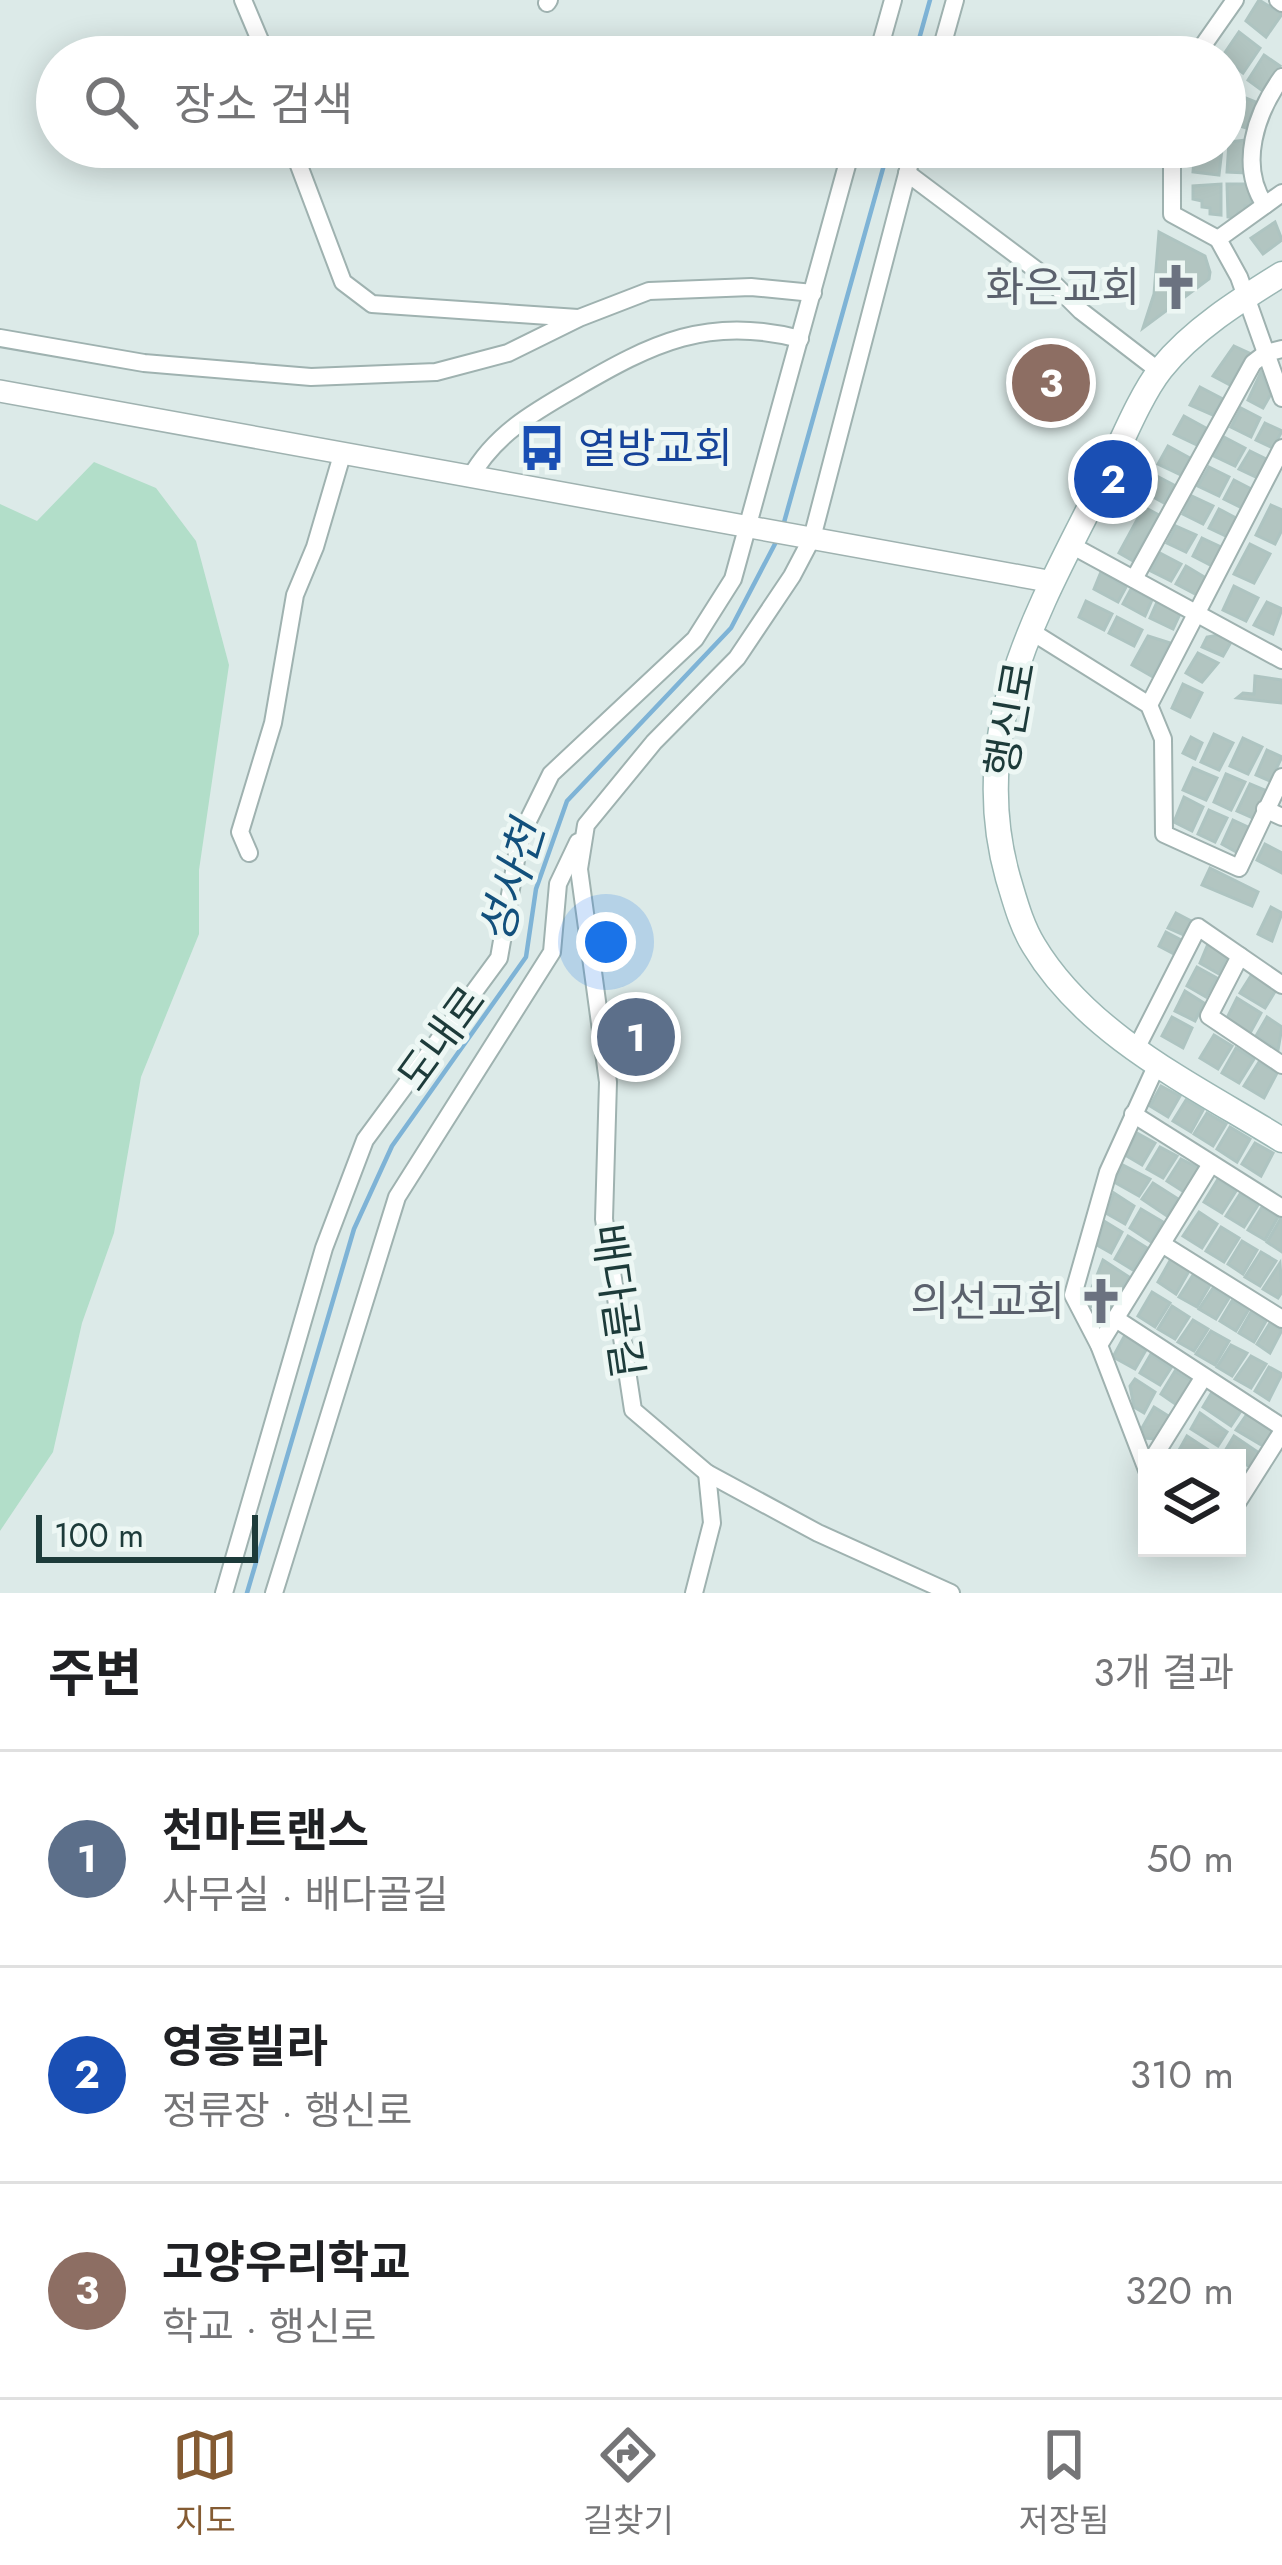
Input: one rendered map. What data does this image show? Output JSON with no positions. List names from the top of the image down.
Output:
{
  "streets": {
    "main road": ["행신로"],
    "street": ["도내로", "배다골길"]
  },
  "water": ["성사천"],
  "places": {
    "church": ["화은교회", "의선교회"],
    "bus stop": ["열방교회"]
  },
  "scale_bar": "100 m",
  "page": {
    "search": "장소 검색",
    "pins": ["3", "2", "1"],
    "scale": "100 m",
    "heading": ["주변", "3개 결과"],
    "list": [
      {
        "mark": "1",
        "name": "천마트랜스",
        "note": "사무실 · 배다골길",
        "value": "50 m"
      },
      {
        "mark": "2",
        "name": "영흥빌라",
        "note": "정류장 · 행신로",
        "value": "310 m"
      },
      {
        "mark": "3",
        "name": "고양우리학교",
        "note": "학교 · 행신로",
        "value": "320 m"
      }
    ],
    "nav": ["지도", "길찾기", "저장됨"]
  }
}
